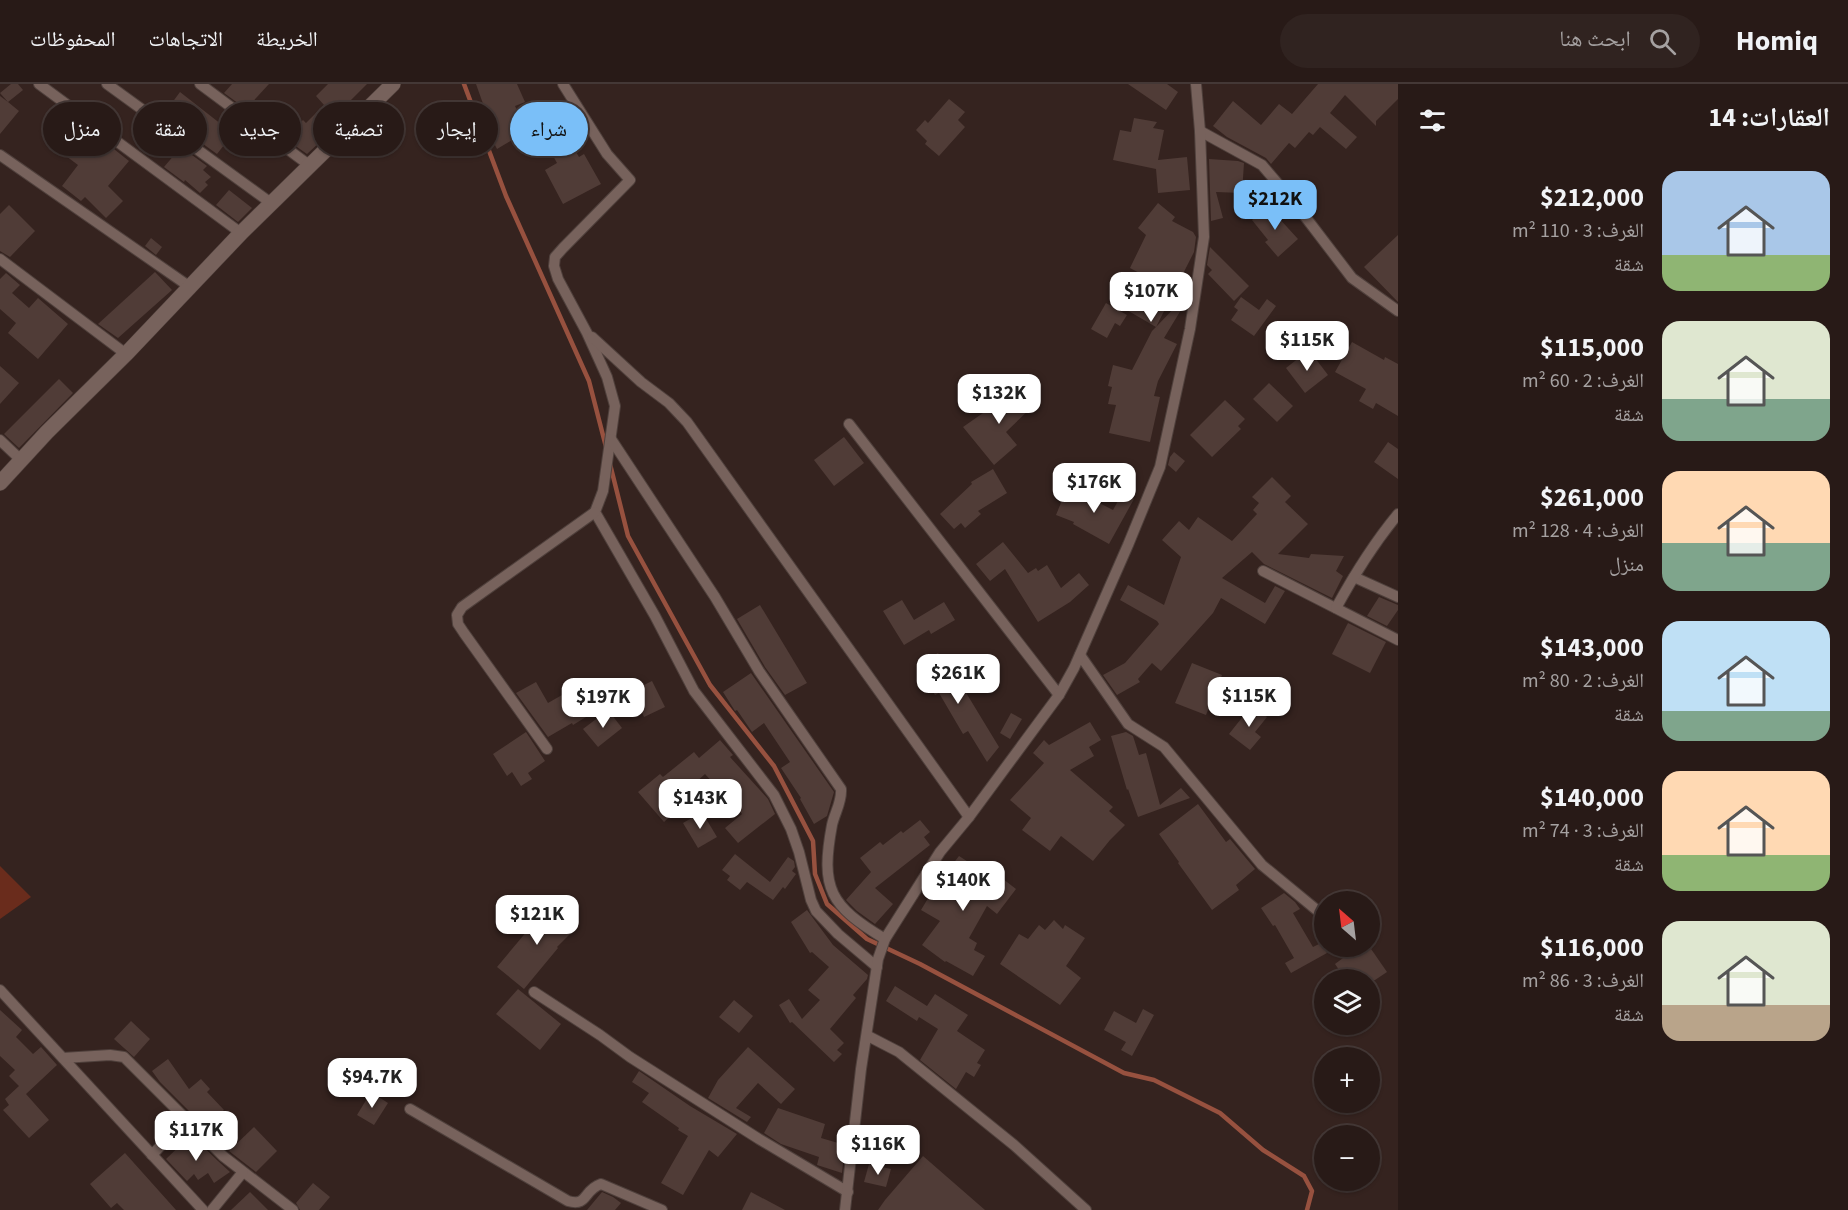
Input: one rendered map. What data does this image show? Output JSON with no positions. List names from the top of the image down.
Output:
{
  "north": "top left",
  "page": {
    "header": "Homiq",
    "search": "ابحث هنا",
    "nav": ["الخريطة", "الاتجاهات", "المحفوظات"],
    "heading": "العقارات: 14",
    "chip": [
      "شراء",
      "إيجار",
      "تصفية",
      "جديد",
      "شقة",
      "منزل"
    ],
    "list": [
      {
        "name": "$212,000",
        "note": "الغرف: 3 · 110 m² · شقة"
      },
      {
        "name": "$115,000",
        "note": "الغرف: 2 · 60 m² · شقة"
      },
      {
        "name": "$261,000",
        "note": "الغرف: 4 · 128 m² · منزل"
      },
      {
        "name": "$143,000",
        "note": "الغرف: 2 · 80 m² · شقة"
      },
      {
        "name": "$140,000",
        "note": "الغرف: 3 · 74 m² · شقة"
      },
      {
        "name": "$116,000",
        "note": "الغرف: 3 · 86 m² · شقة"
      }
    ],
    "price": [
      "$212K",
      "$107K",
      "$115K",
      "$132K",
      "$176K",
      "$261K",
      "$115K",
      "$197K",
      "$143K",
      "$140K",
      "$121K",
      "$94.7K",
      "$117K",
      "$116K"
    ],
    "map_buttons": ["+", "−"]
  }
}
